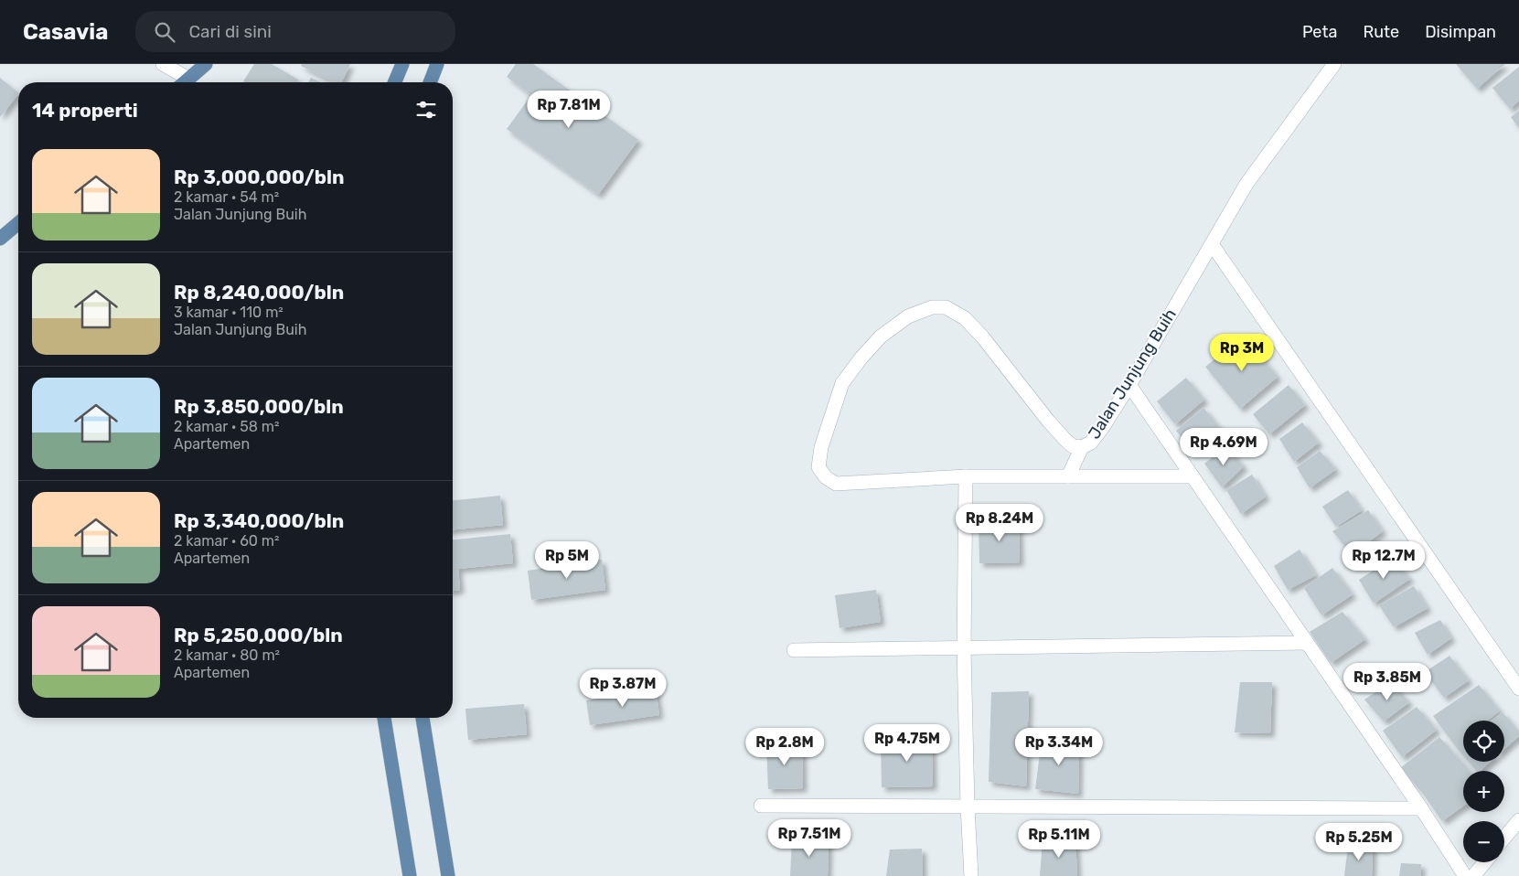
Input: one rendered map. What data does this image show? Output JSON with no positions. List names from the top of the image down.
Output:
{
  "streets": {
    "street": ["Jalan Junjung Buih"]
  },
  "page": {
    "header": "Casavia",
    "search": "Cari di sini",
    "nav": ["Peta", "Rute", "Disimpan"],
    "heading": "14 properti",
    "price": [
      "Rp 7.81M",
      "Rp 3M",
      "Rp 4.69M",
      "Rp 8.24M",
      "Rp 5M",
      "Rp 12.7M",
      "Rp 3.85M",
      "Rp 3.87M",
      "Rp 4.75M",
      "Rp 2.8M",
      "Rp 3.34M",
      "Rp 7.51M",
      "Rp 5.11M",
      "Rp 5.25M"
    ],
    "list": [
      {
        "name": "Rp 3,000,000/bln",
        "note": "2 kamar · 54 m² · Jalan Junjung Buih"
      },
      {
        "name": "Rp 8,240,000/bln",
        "note": "3 kamar · 110 m² · Jalan Junjung Buih"
      },
      {
        "name": "Rp 3,850,000/bln",
        "note": "2 kamar · 58 m² · Apartemen"
      },
      {
        "name": "Rp 3,340,000/bln",
        "note": "2 kamar · 60 m² · Apartemen"
      },
      {
        "name": "Rp 5,250,000/bln",
        "note": "2 kamar · 80 m² · Apartemen"
      }
    ],
    "map_buttons": ["+", "−"]
  }
}
